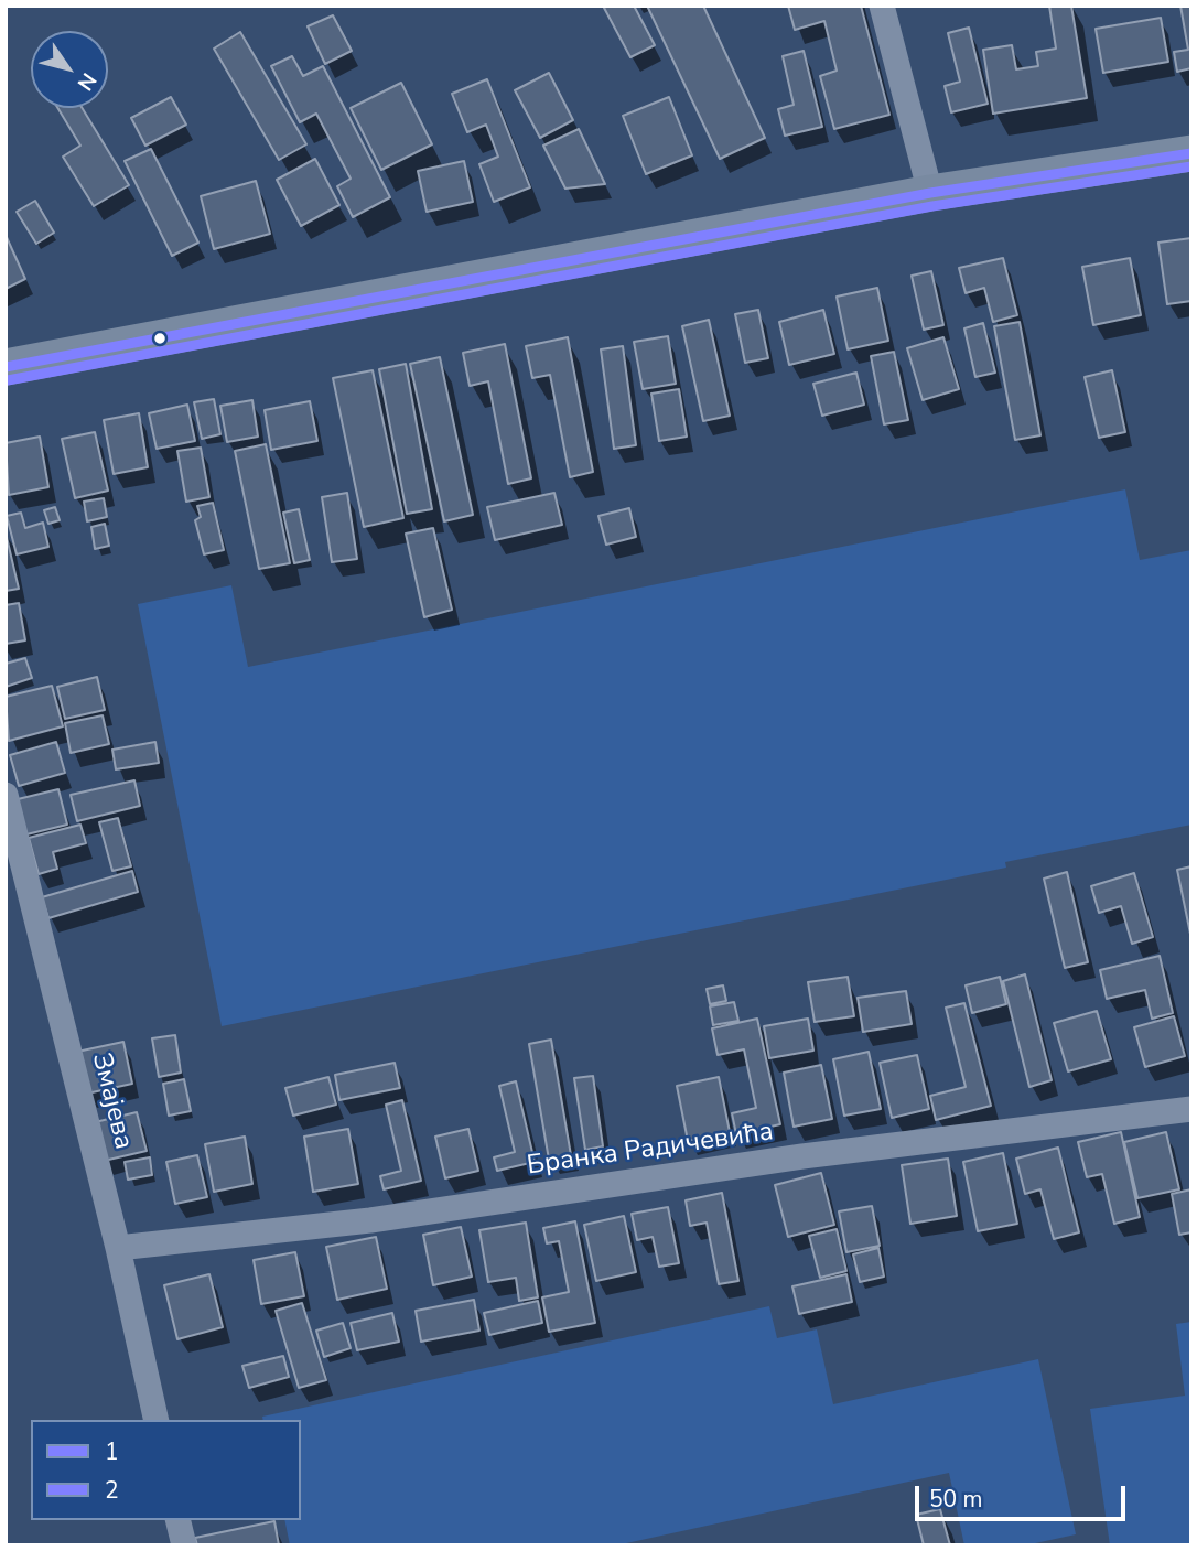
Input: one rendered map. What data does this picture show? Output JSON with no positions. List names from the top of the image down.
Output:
{
  "streets": {
    "street": ["Змајева", "Бранка Радичевића"]
  },
  "crossings": [
    ["Змајева", "Бранка Радичевића"]
  ],
  "lines": ["transit line 1", "transit line 2"],
  "legend": ["1", "2"],
  "scale_bar": "50 m",
  "north": "bottom right"
}
